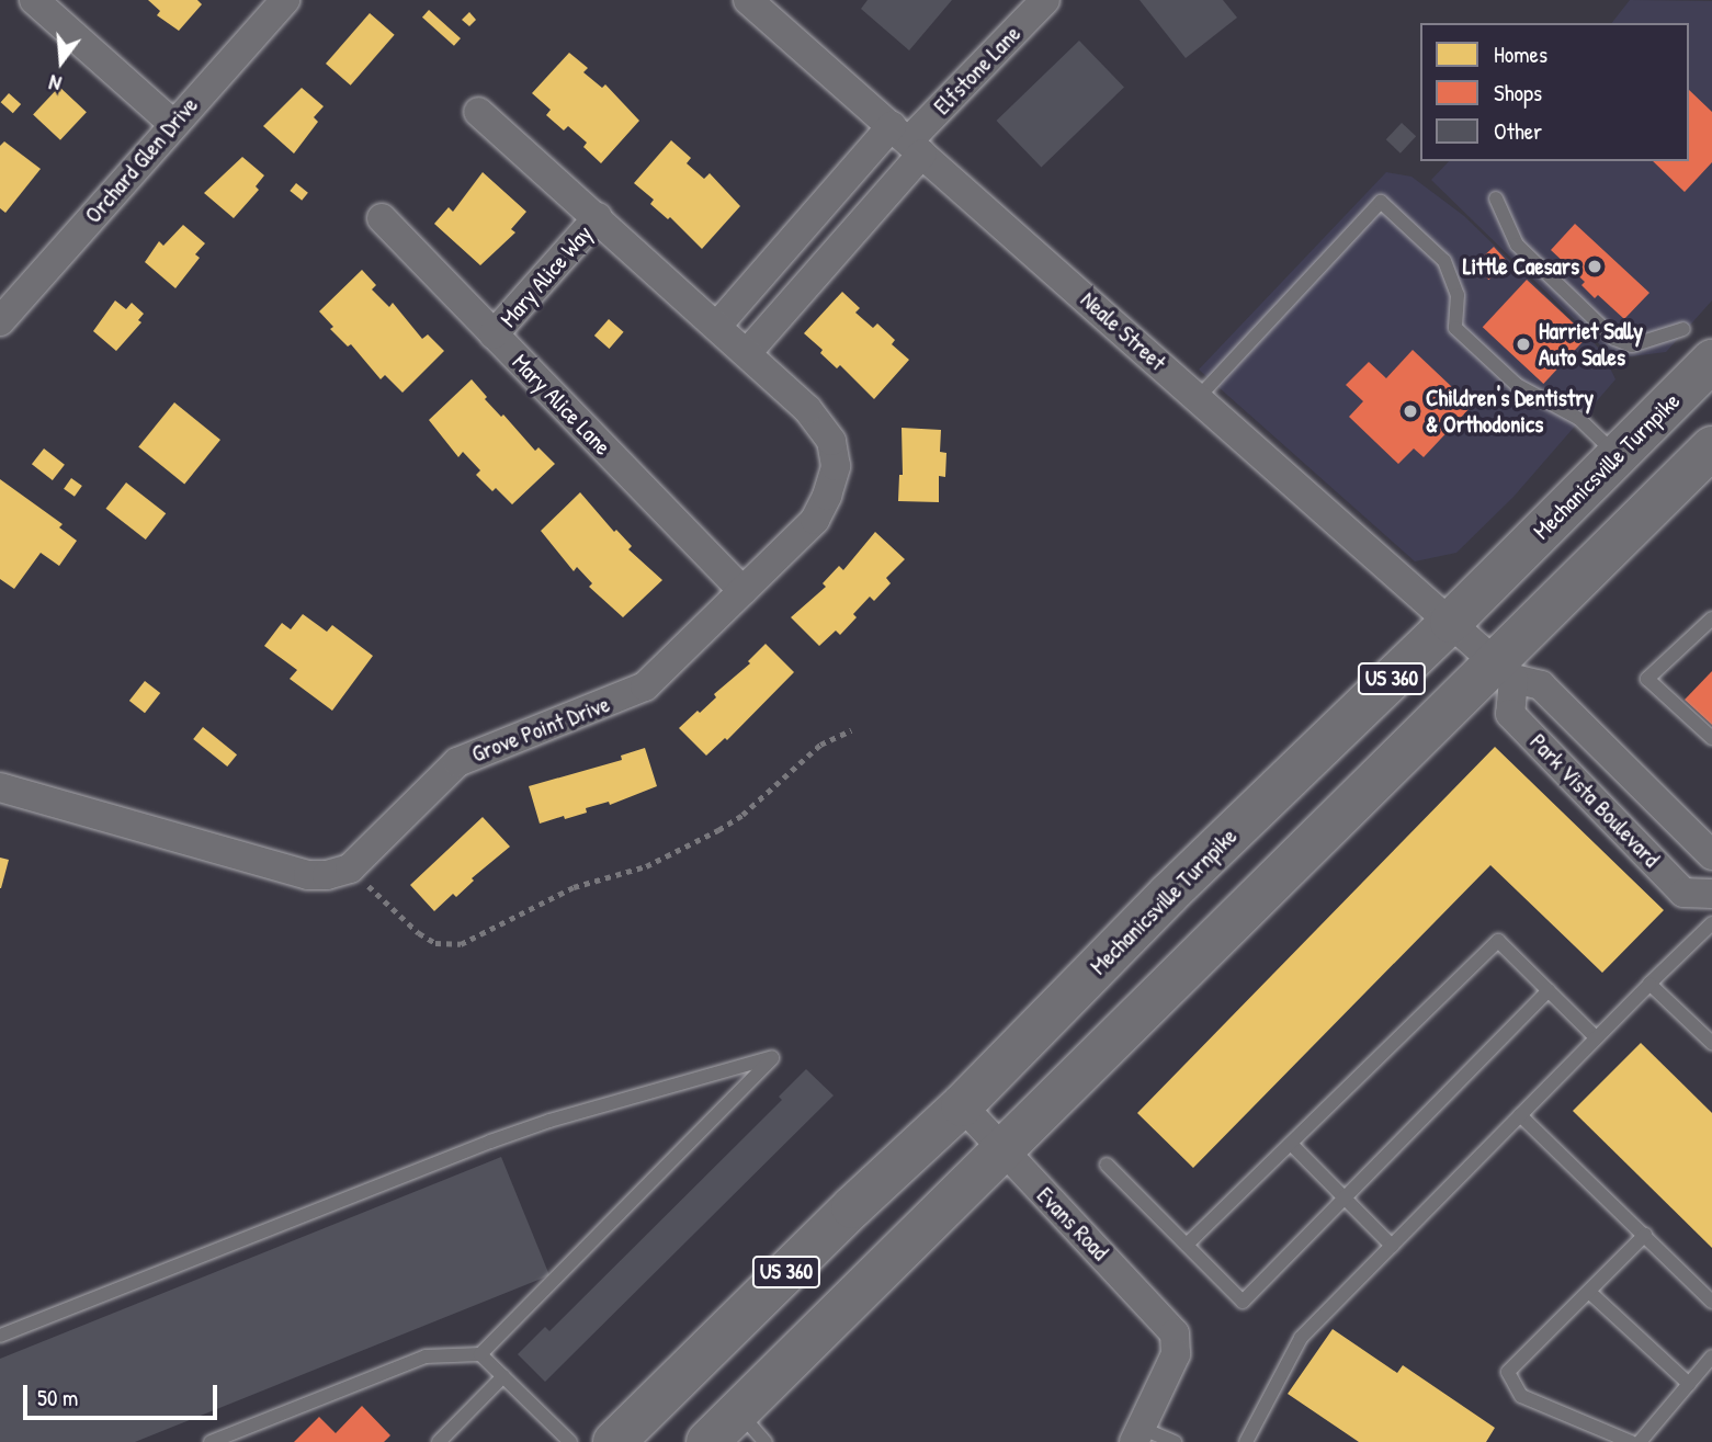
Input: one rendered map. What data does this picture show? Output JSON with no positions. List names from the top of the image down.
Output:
{
  "streets": {
    "highway": ["Mechanicsville Turnpike", "US 360"],
    "street": [
      "Elfstone Lane",
      "Orchard Glen Drive",
      "Mary Alice Way",
      "Neale Street",
      "Mary Alice Lane",
      "Grove Point Drive",
      "Park Vista Boulevard",
      "Evans Road"
    ]
  },
  "crossings": [
    ["Elfstone Lane", "Neale Street"],
    ["Mary Alice Way", "Mary Alice Lane"],
    ["Mary Alice Way", "Grove Point Drive"],
    ["Neale Street", "Mechanicsville Turnpike"],
    ["Neale Street", "US 360"],
    ["Neale Street", "Park Vista Boulevard"],
    ["Mary Alice Lane", "Grove Point Drive"],
    ["Mechanicsville Turnpike", "Evans Road"],
    ["US 360", "Park Vista Boulevard"],
    ["US 360", "Evans Road"]
  ],
  "places": ["Little Caesars", "Harriet Sally Auto Sales", "Children's Dentistry & Orthodonics"],
  "legend": ["Homes", "Shops", "Other"],
  "scale_bar": "50 m",
  "north": "bottom"
}
